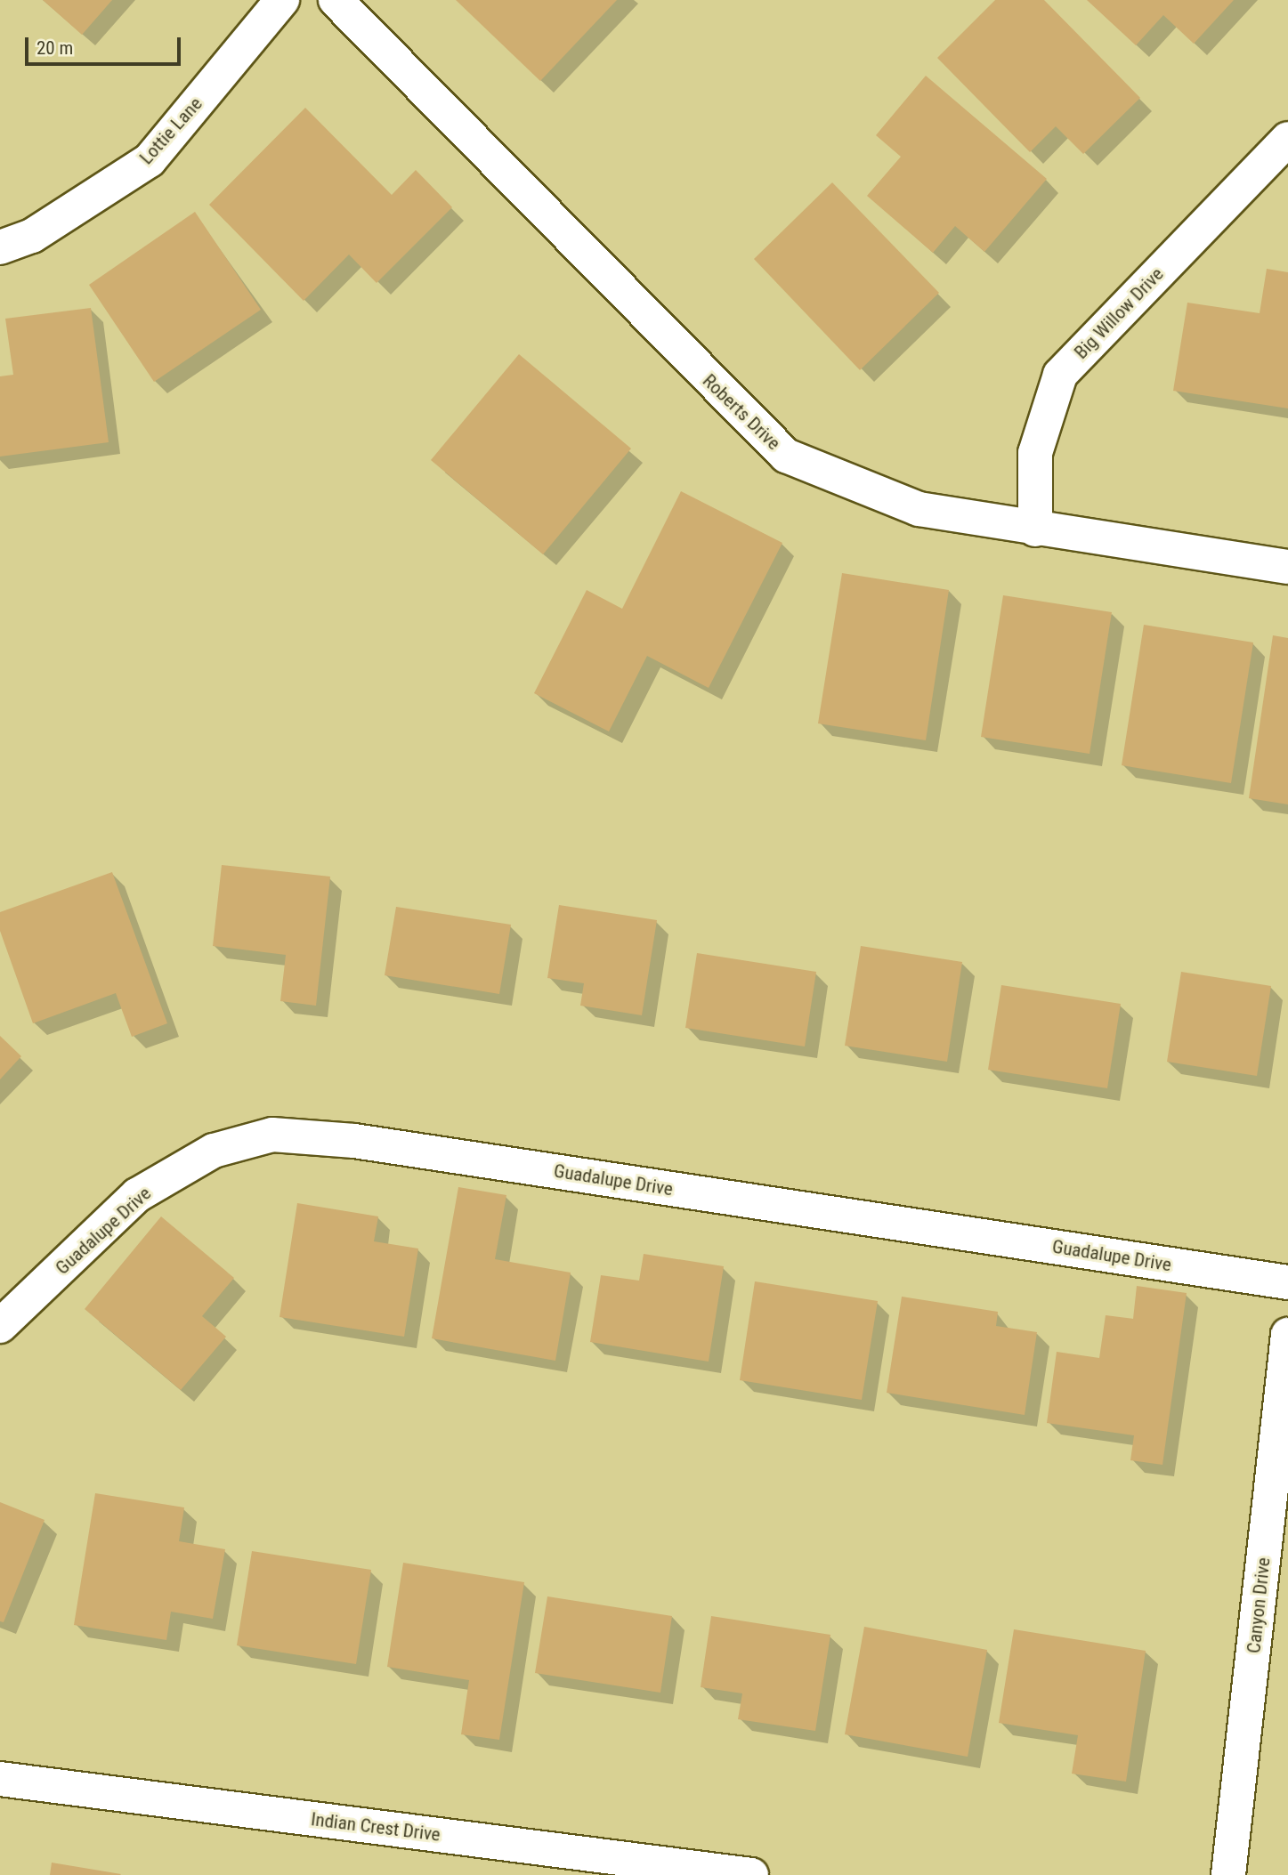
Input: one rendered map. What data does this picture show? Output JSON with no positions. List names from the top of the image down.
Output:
{
  "streets": {
    "street": [
      "Lottie Lane",
      "Big Willow Drive",
      "Roberts Drive",
      "Guadalupe Drive",
      "Canyon Drive",
      "Indian Crest Drive"
    ]
  },
  "crossings": [
    ["Big Willow Drive", "Roberts Drive"]
  ],
  "scale_bar": "20 m"
}
